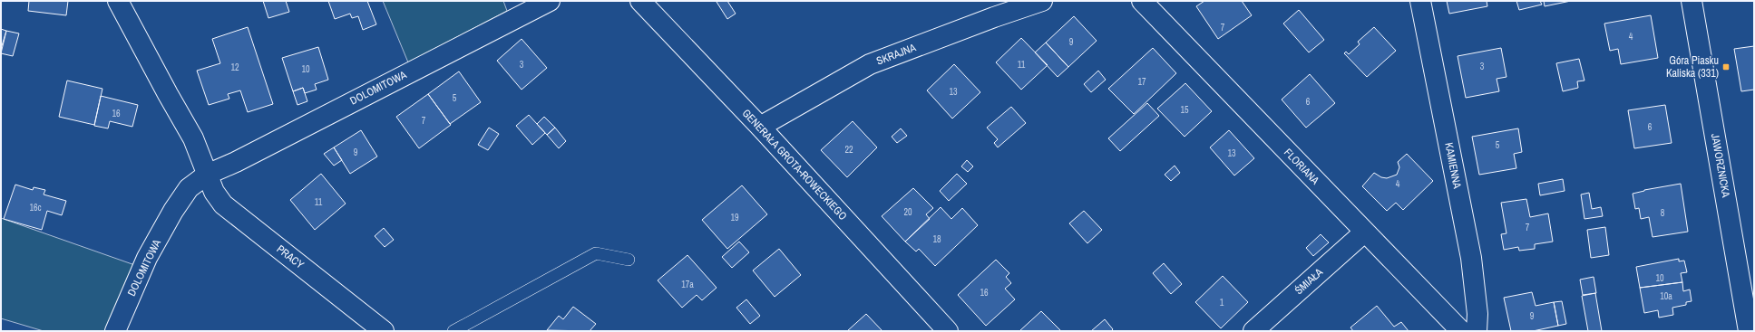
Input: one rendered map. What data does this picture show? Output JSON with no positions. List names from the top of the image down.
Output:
{
  "streets": {
    "street": [
      "SKRAJNA",
      "DOLOMITOWA",
      "GENERAŁA GROTA-ROWECKIEGO",
      "KAMIENNA",
      "JAWORZNICKA",
      "FLORIANA",
      "PRACY",
      "ŚMIAŁA"
    ]
  },
  "crossings": [
    ["SKRAJNA", "GENERAŁA GROTA-ROWECKIEGO"],
    ["DOLOMITOWA", "PRACY"],
    ["FLORIANA", "ŚMIAŁA"]
  ],
  "places": {
    "transit": ["Góra Piasku Kaliska (331)"]
  },
  "house_numbers": [
    "7",
    "4",
    "9",
    "3",
    "11",
    "3",
    "12",
    "10",
    "17",
    "13",
    "5",
    "6",
    "15",
    "16",
    "7",
    "6",
    "5",
    "22",
    "9",
    "13",
    "4",
    "11",
    "16c",
    "20",
    "8",
    "19",
    "7",
    "18",
    "10",
    "17a",
    "16",
    "10a",
    "1",
    "9"
  ]
}
